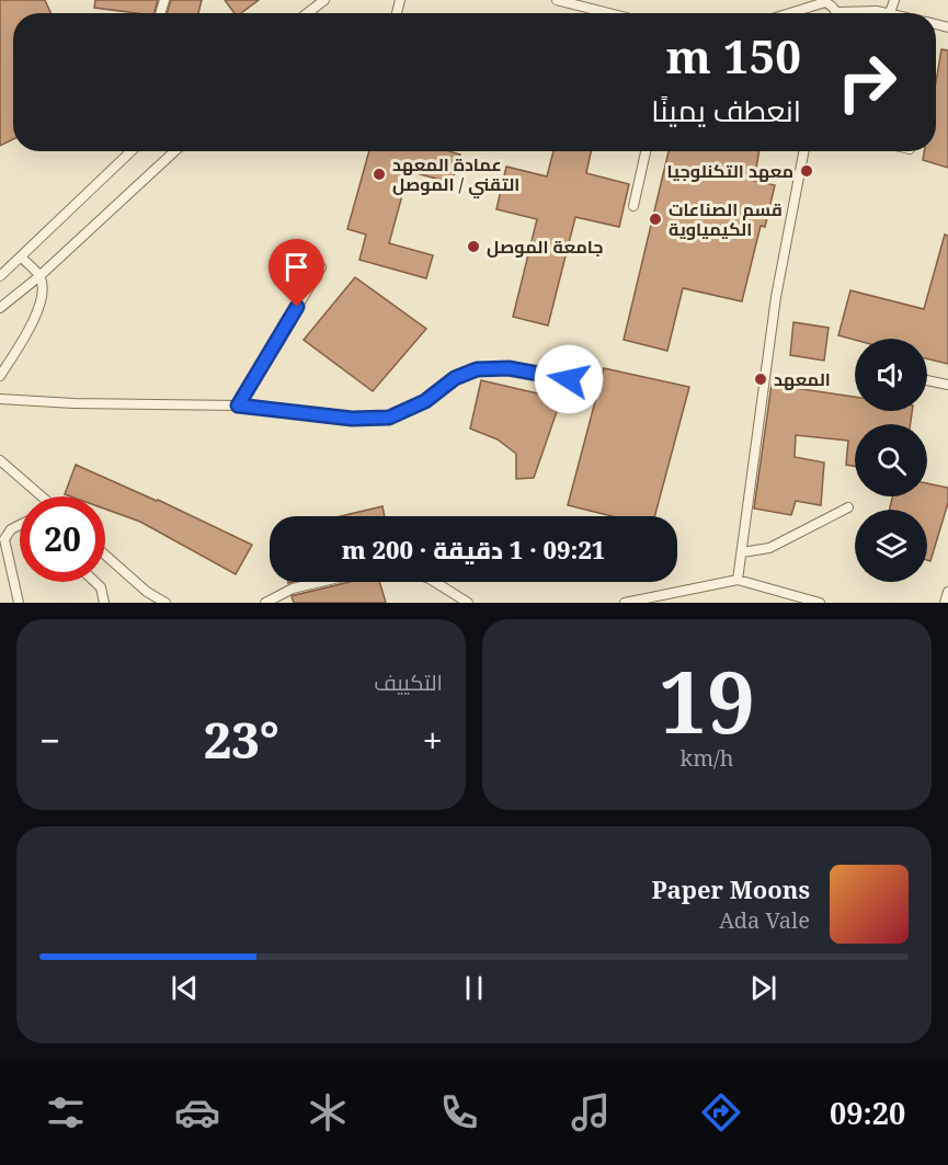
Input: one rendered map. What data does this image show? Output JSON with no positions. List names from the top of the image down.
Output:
{
  "places": [
    "معهد التكنلوجيا",
    "عمادة المعهد التقني / الموصل",
    "قسم الصناعات الكيمياوية",
    "جامعة الموصل",
    "المعهد"
  ],
  "page": {
    "turn": ["150 m", "انعطف يمينًا"],
    "limit": "20",
    "trip": "09:21 · 1 دقيقة · 200 m",
    "tile": [
      ["19", "km/h"],
      "التكييف"
    ],
    "heat": ["−", "23°", "+"],
    "song": ["Paper Moons", "Ada Vale"],
    "tabs": "09:20"
  }
}
